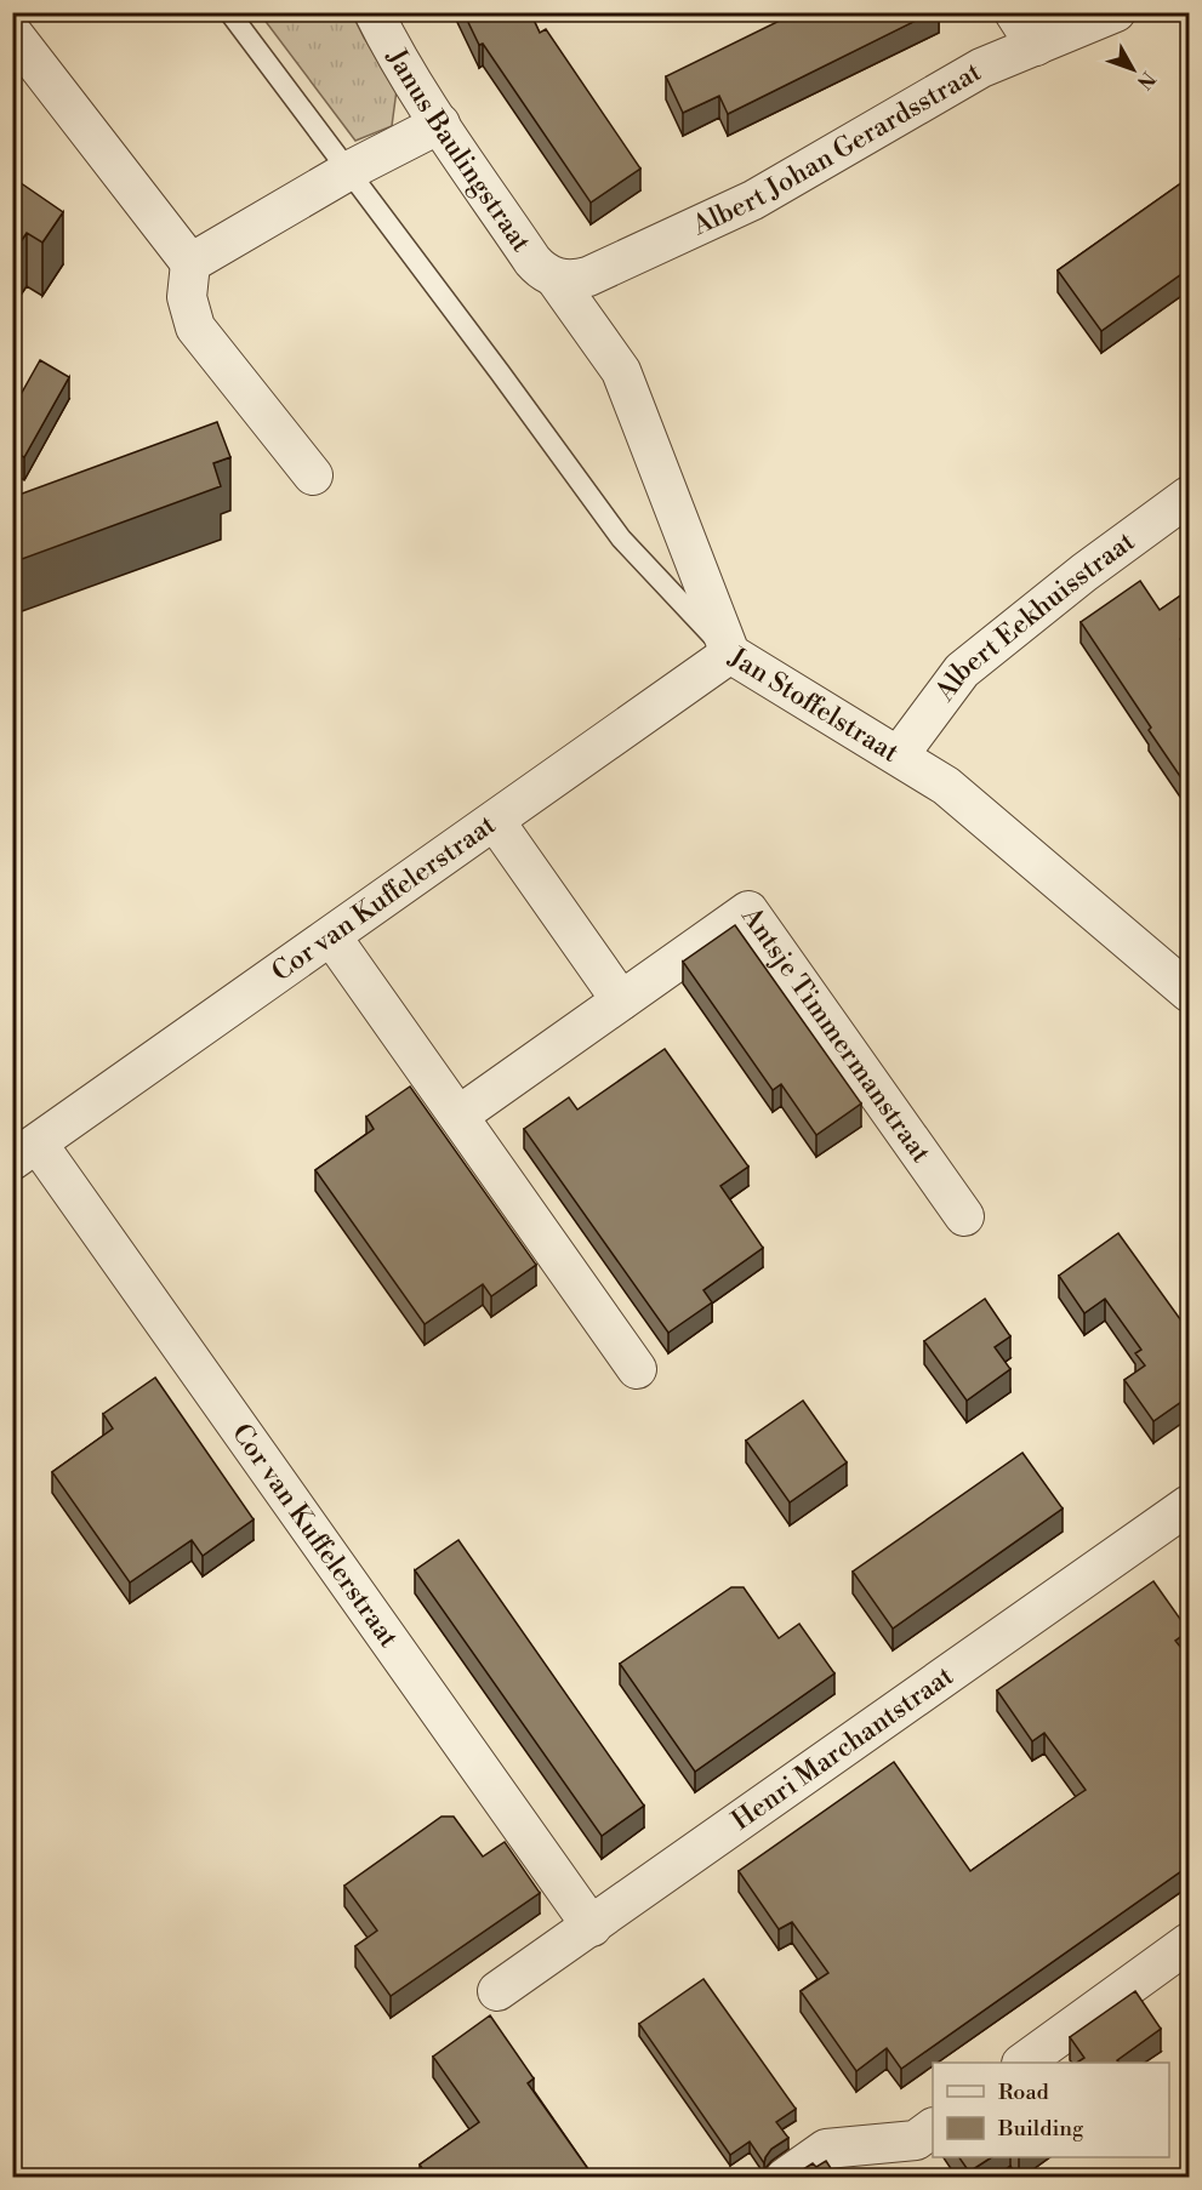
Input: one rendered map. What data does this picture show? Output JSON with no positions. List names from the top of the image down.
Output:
{
  "streets": {
    "street": [
      "Albert Johan Gerardsstraat",
      "Janus Baulingstraat",
      "Albert Eekhuisstraat",
      "Jan Stoffelstraat",
      "Cor van Kuffelerstraat",
      "Antsje Timmermanstraat",
      "Henri Marchantstraat"
    ]
  },
  "crossings": [
    ["Albert Johan Gerardsstraat", "Janus Baulingstraat"],
    ["Albert Johan Gerardsstraat", "Jan Stoffelstraat"],
    ["Janus Baulingstraat", "Jan Stoffelstraat"],
    ["Albert Eekhuisstraat", "Jan Stoffelstraat"],
    ["Jan Stoffelstraat", "Cor van Kuffelerstraat"],
    ["Cor van Kuffelerstraat", "Henri Marchantstraat"]
  ],
  "legend": ["Road", "Building"],
  "north": "bottom right"
}
